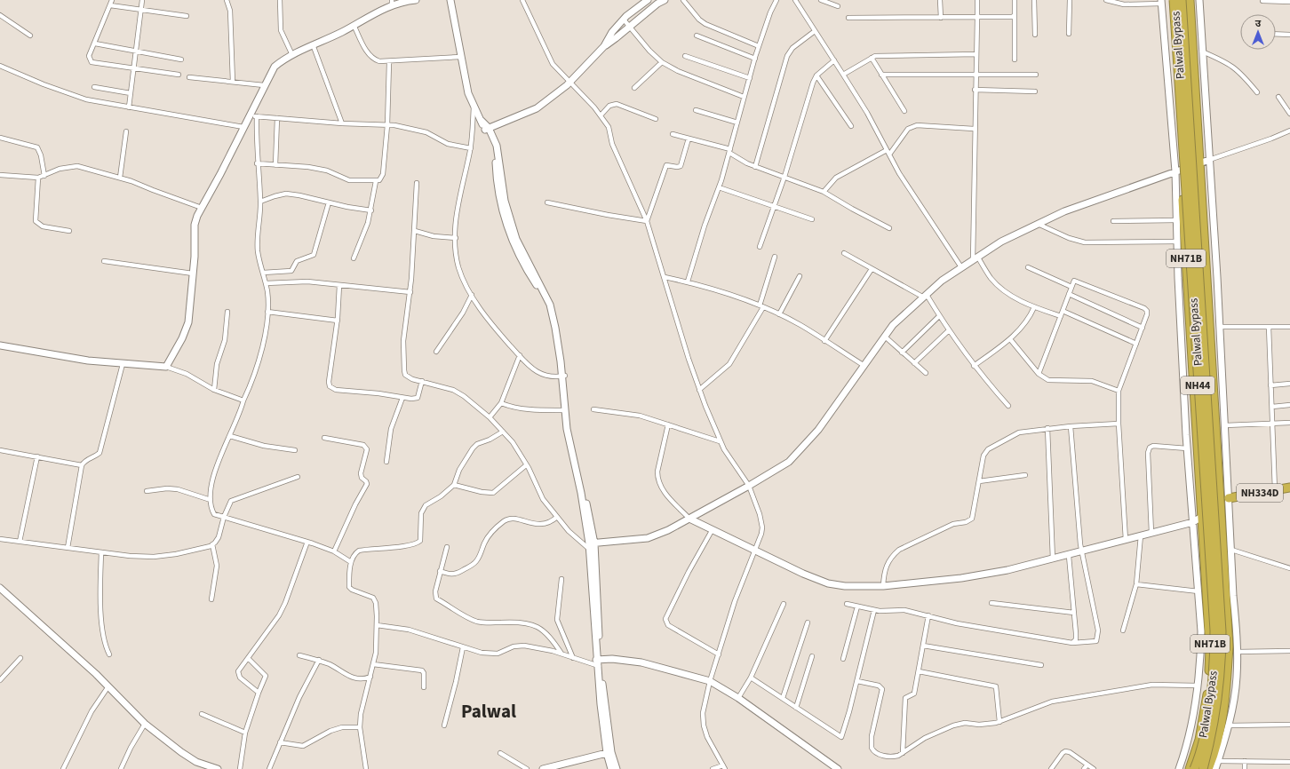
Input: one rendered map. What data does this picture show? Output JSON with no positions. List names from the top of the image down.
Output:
{
  "streets": {
    "highway": [
      "Palwal Bypass",
      "NH71B",
      "NH44",
      "NH334D"
    ]
  },
  "crossings": [
    ["Palwal Bypass", "NH71B"],
    ["NH71B", "NH334D"]
  ],
  "districts": ["Palwal"],
  "north": "top"
}
